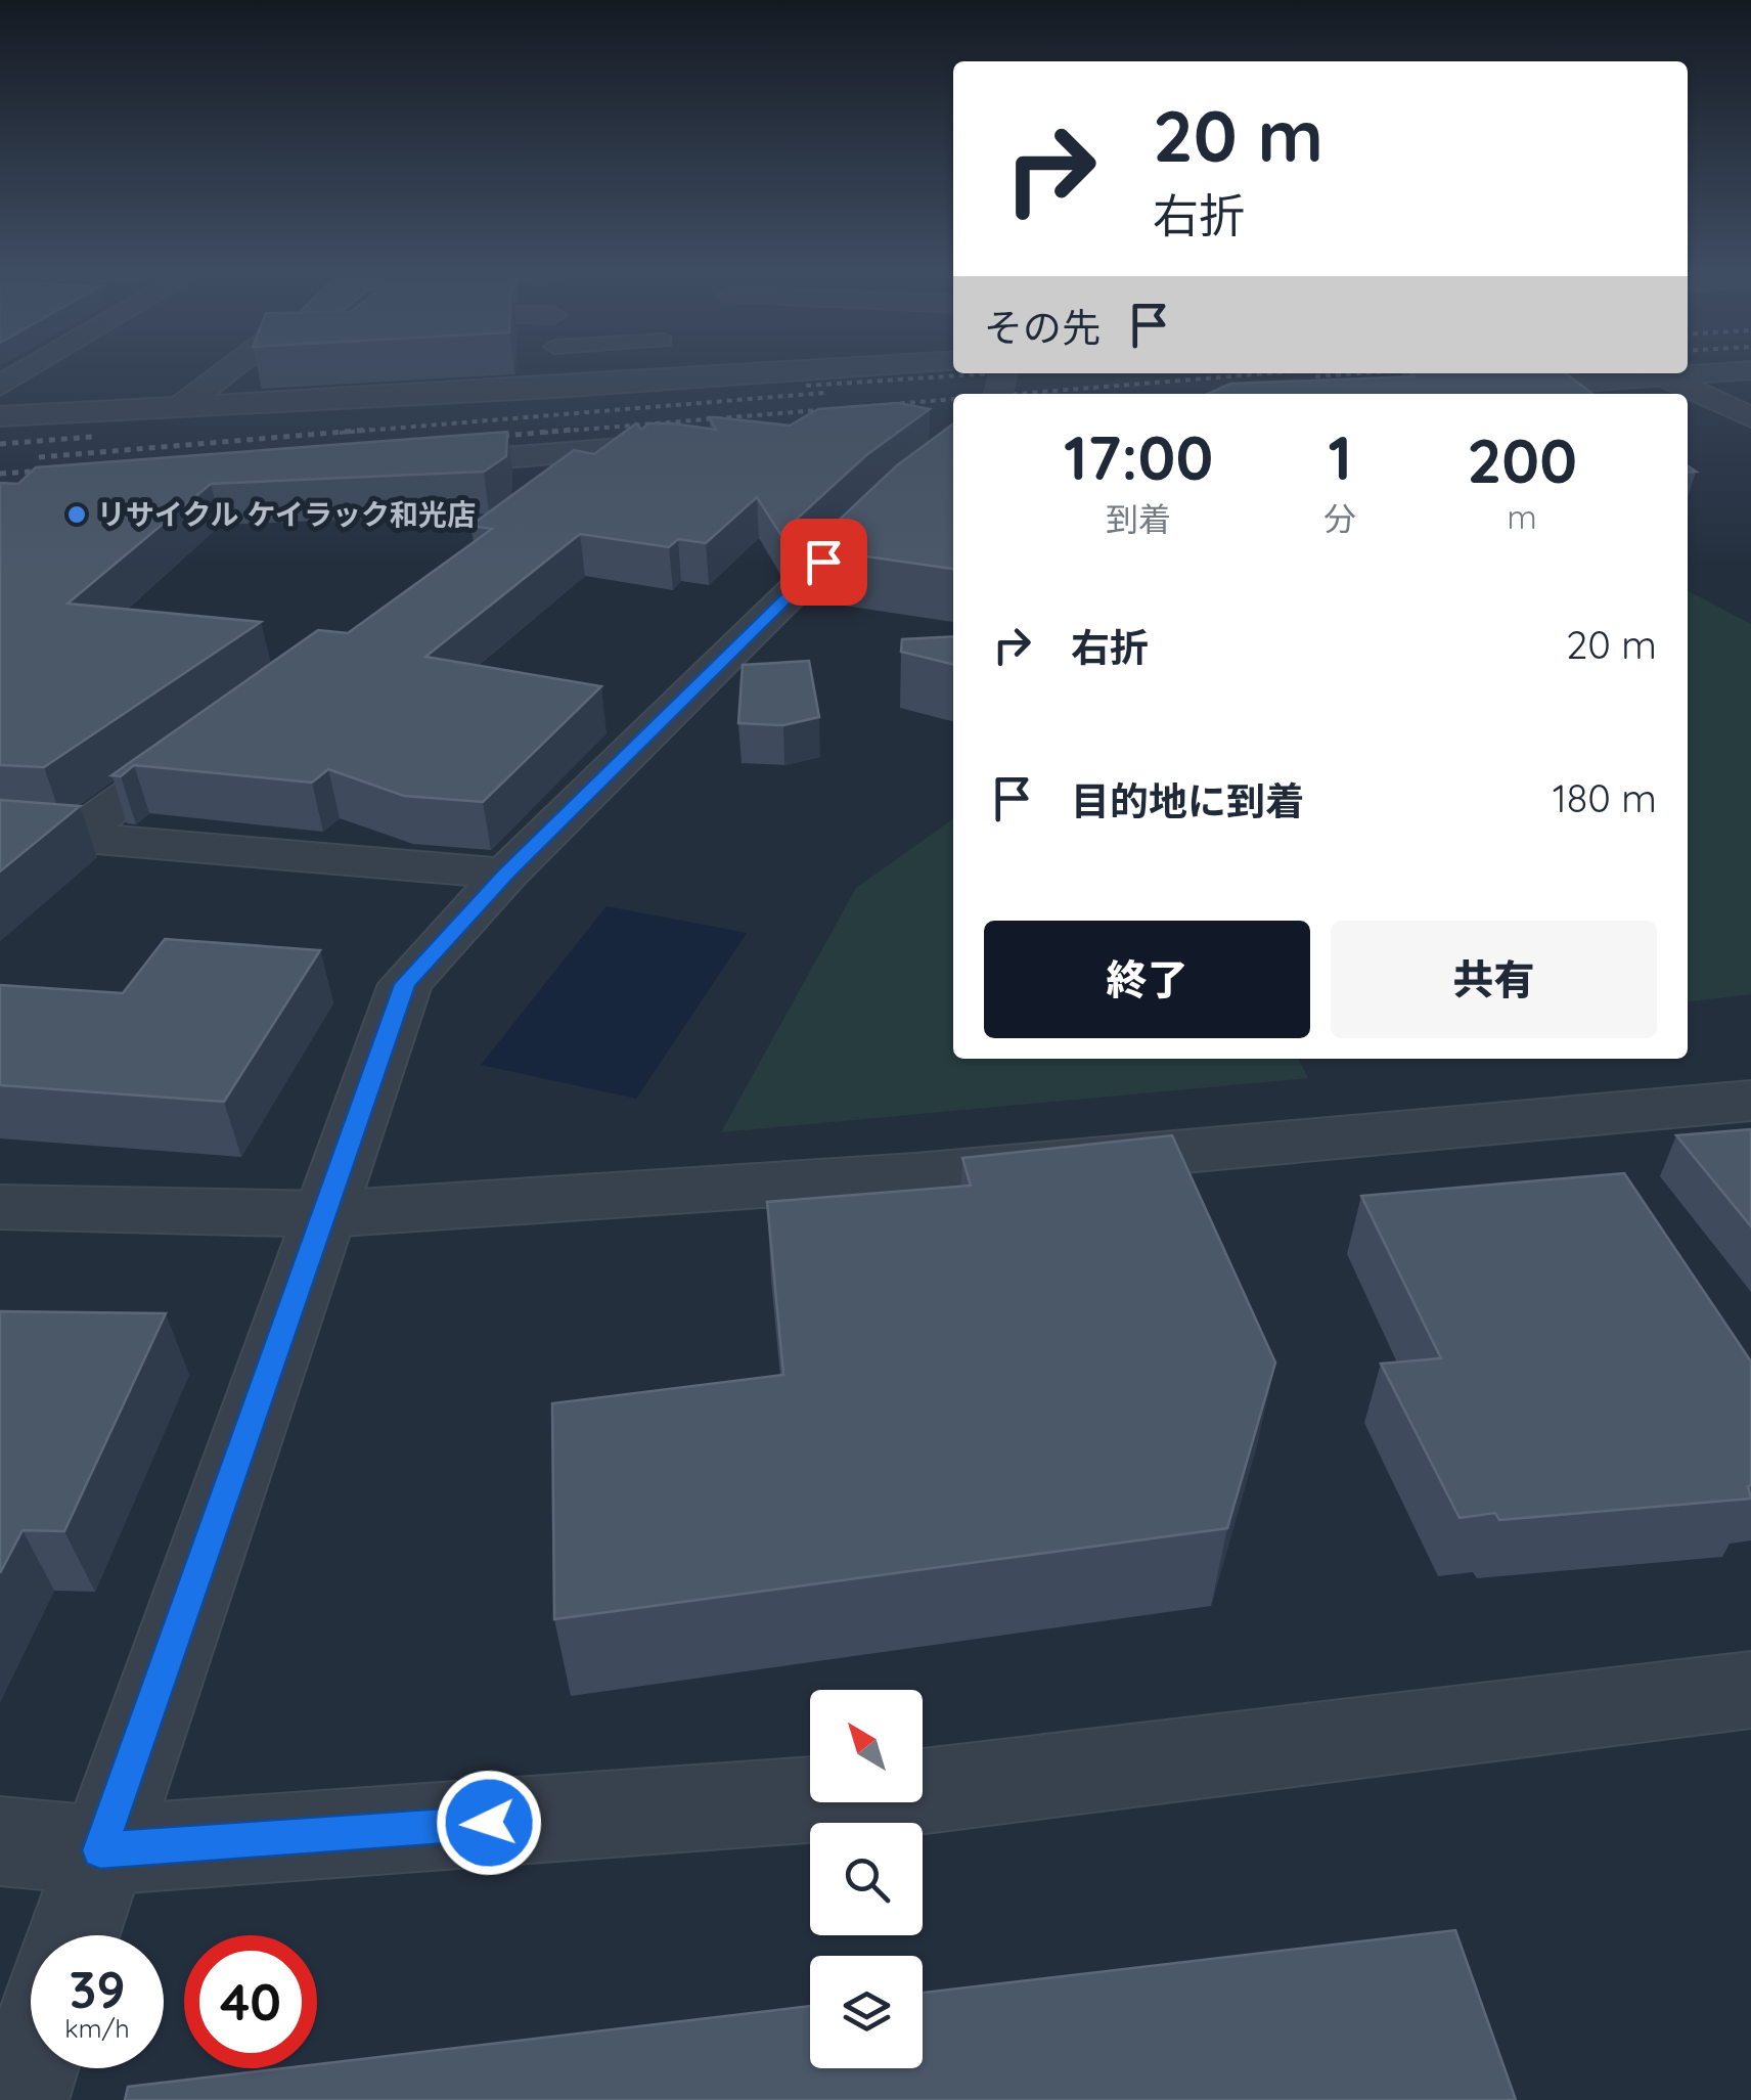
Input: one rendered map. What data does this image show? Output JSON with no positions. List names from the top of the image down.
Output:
{
  "places": ["リサイクル ケイラック和光店"],
  "north": "top left",
  "page": {
    "turn": ["20 m", "右折"],
    "then": "その先",
    "eta": [
      "17:00",
      "到着",
      "1",
      "分",
      "200",
      "m"
    ],
    "list": [
      {
        "name": "右折",
        "value": "20 m"
      },
      {
        "name": "目的地に到着",
        "value": "180 m"
      }
    ],
    "buttons": ["終了", "共有"],
    "speed": "39 km/h",
    "limit": "40"
  }
}
